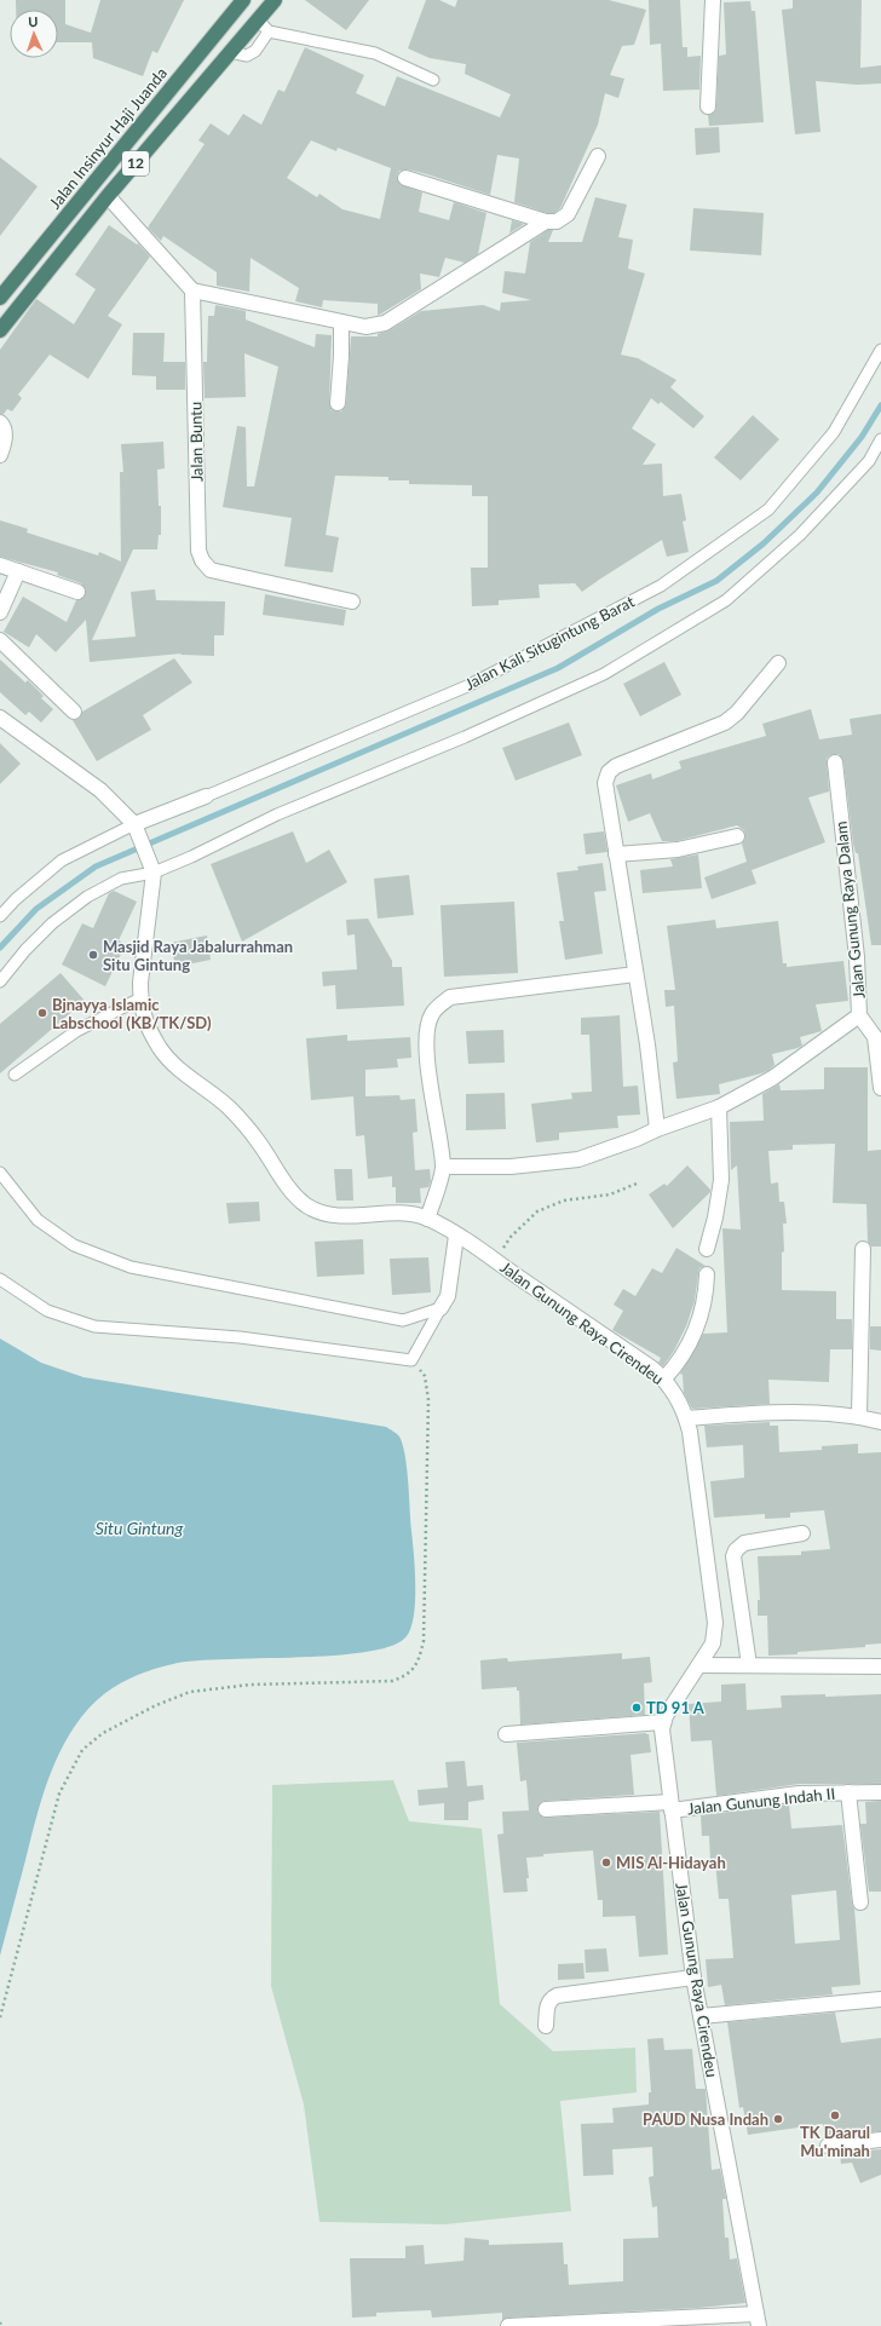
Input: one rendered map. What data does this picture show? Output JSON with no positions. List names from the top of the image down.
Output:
{
  "streets": {
    "highway": ["Jalan Insinyur Haji Juanda", "12"],
    "street": [
      "Jalan Buntu",
      "Jalan Kali Situgintung Barat",
      "Jalan Gunung Raya Dalam",
      "Jalan Gunung Raya Cirendeu",
      "Jalan Gunung Indah II"
    ]
  },
  "crossings": [
    ["Jalan Kali Situgintung Barat", "Jalan Gunung Raya Cirendeu"],
    ["Jalan Gunung Raya Cirendeu", "Jalan Gunung Indah II"]
  ],
  "water": ["Situ Gintung"],
  "places": [
    "Masjid Raya Jabalurrahman Situ Gintung",
    "Bjnayya Islamic Labschool (KB/TK/SD)",
    "TD 91 A",
    "MIS Al-Hidayah",
    "TK Daarul Mu'minah",
    "PAUD Nusa Indah"
  ],
  "north": "top"
}
